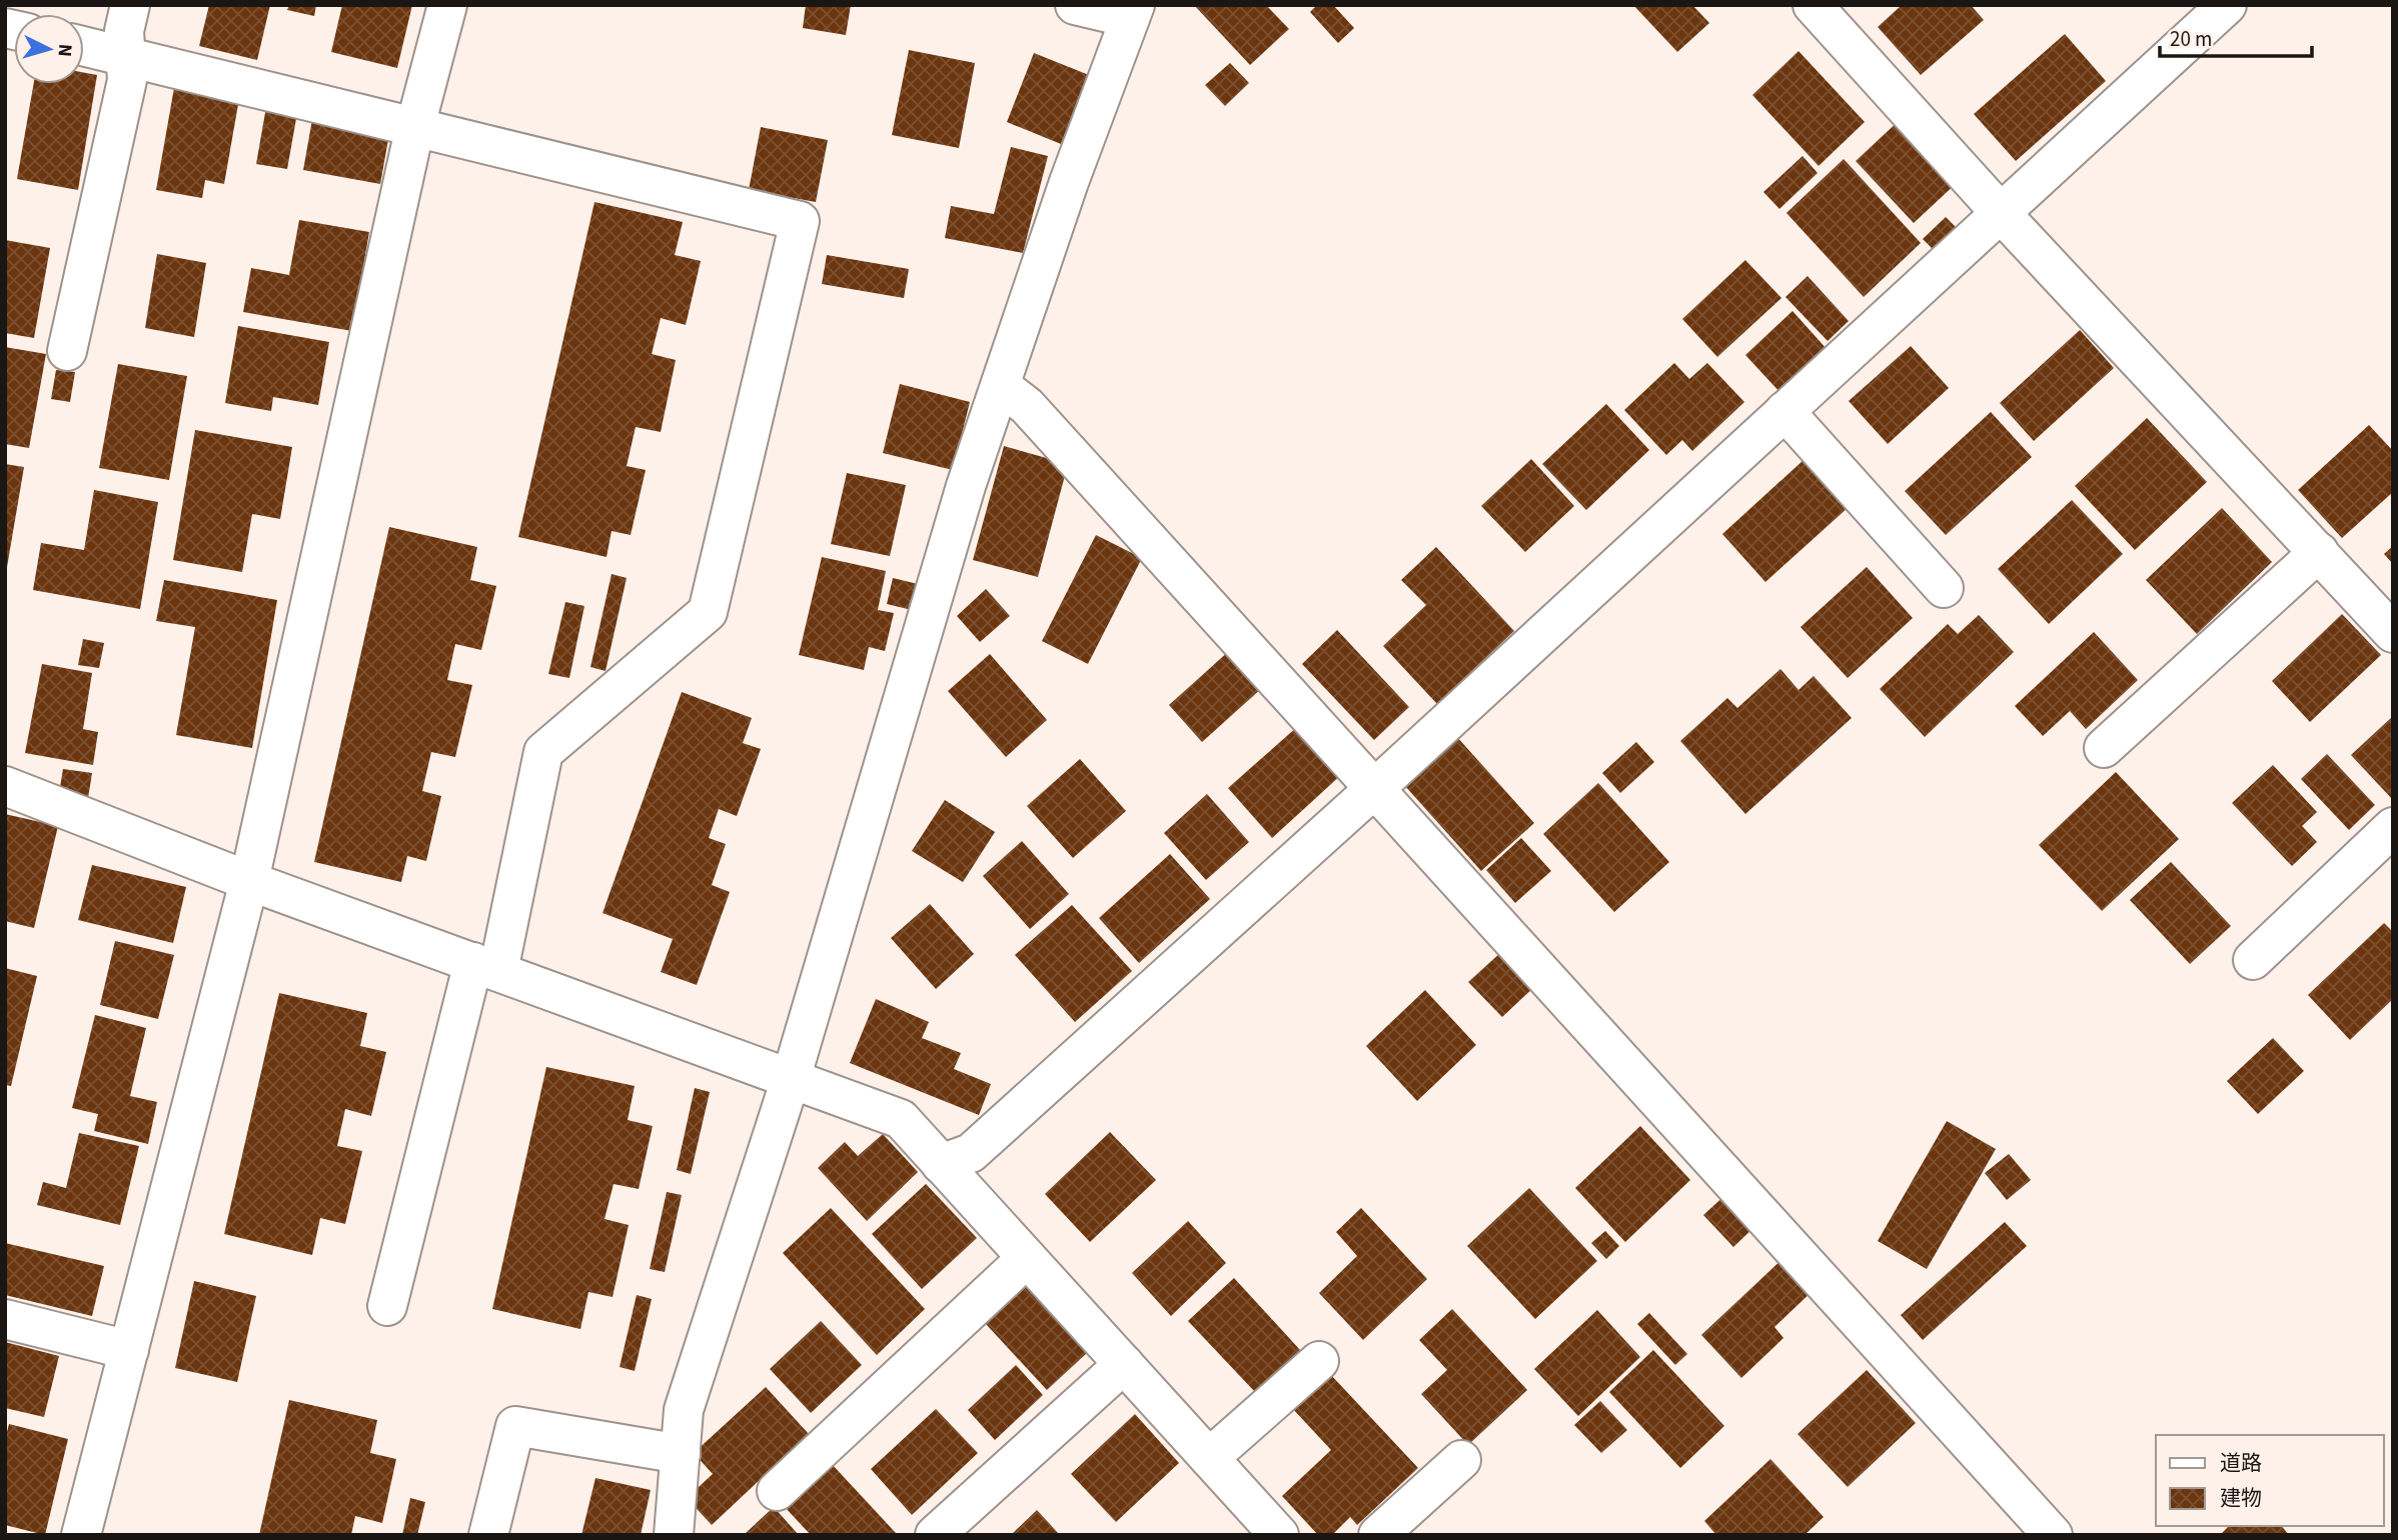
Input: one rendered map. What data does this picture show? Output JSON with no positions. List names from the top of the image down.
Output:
{
  "legend": ["道路", "建物"],
  "scale_bar": "20 m",
  "north": "right"
}
